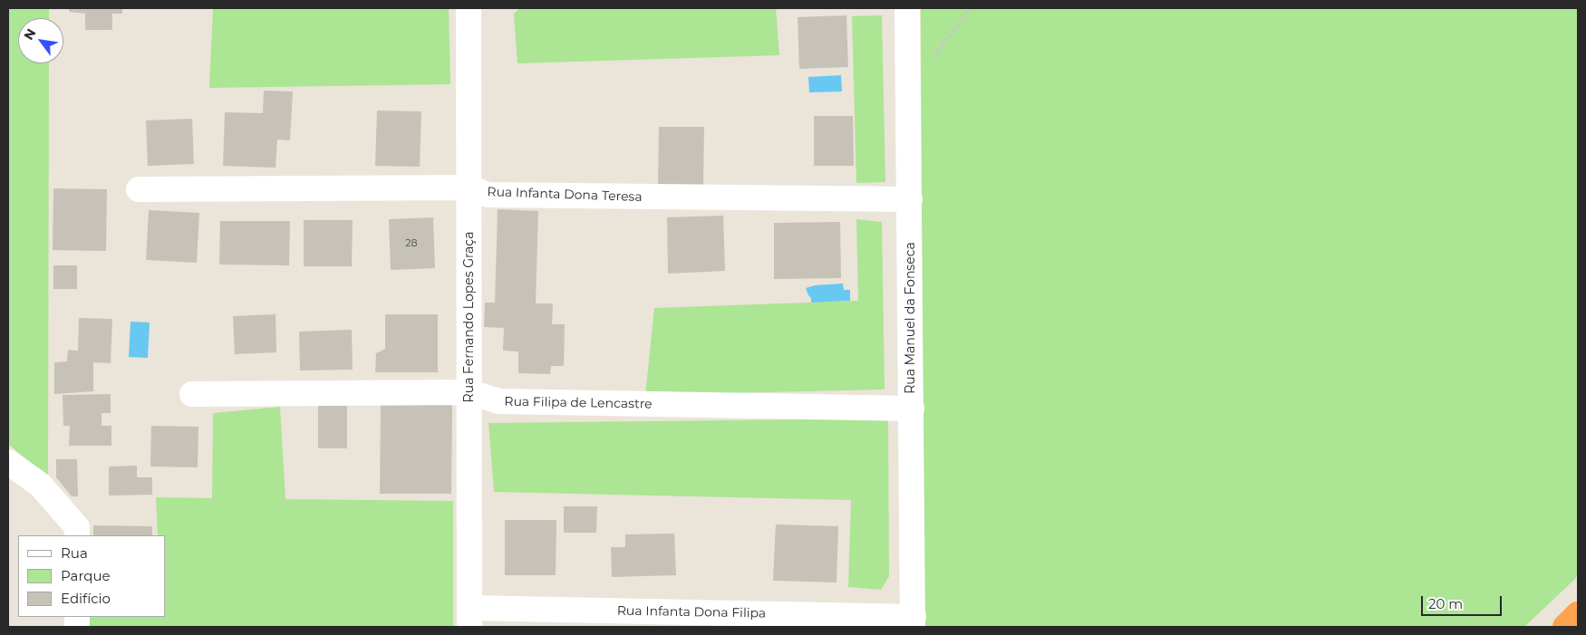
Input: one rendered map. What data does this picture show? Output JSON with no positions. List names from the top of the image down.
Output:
{
  "streets": {
    "street": [
      "Rua Infanta Dona Teresa",
      "Rua Fernando Lopes Graça",
      "Rua Manuel da Fonseca",
      "Rua Filipa de Lencastre",
      "Rua Infanta Dona Filipa"
    ]
  },
  "crossings": [
    ["Rua Infanta Dona Teresa", "Rua Fernando Lopes Graça"],
    ["Rua Infanta Dona Teresa", "Rua Manuel da Fonseca"],
    ["Rua Fernando Lopes Graça", "Rua Filipa de Lencastre"],
    ["Rua Fernando Lopes Graça", "Rua Infanta Dona Filipa"],
    ["Rua Manuel da Fonseca", "Rua Filipa de Lencastre"],
    ["Rua Manuel da Fonseca", "Rua Infanta Dona Filipa"]
  ],
  "house_numbers": ["28"],
  "legend": ["Rua", "Parque", "Edifício"],
  "scale_bar": "20 m",
  "north": "top left"
}
